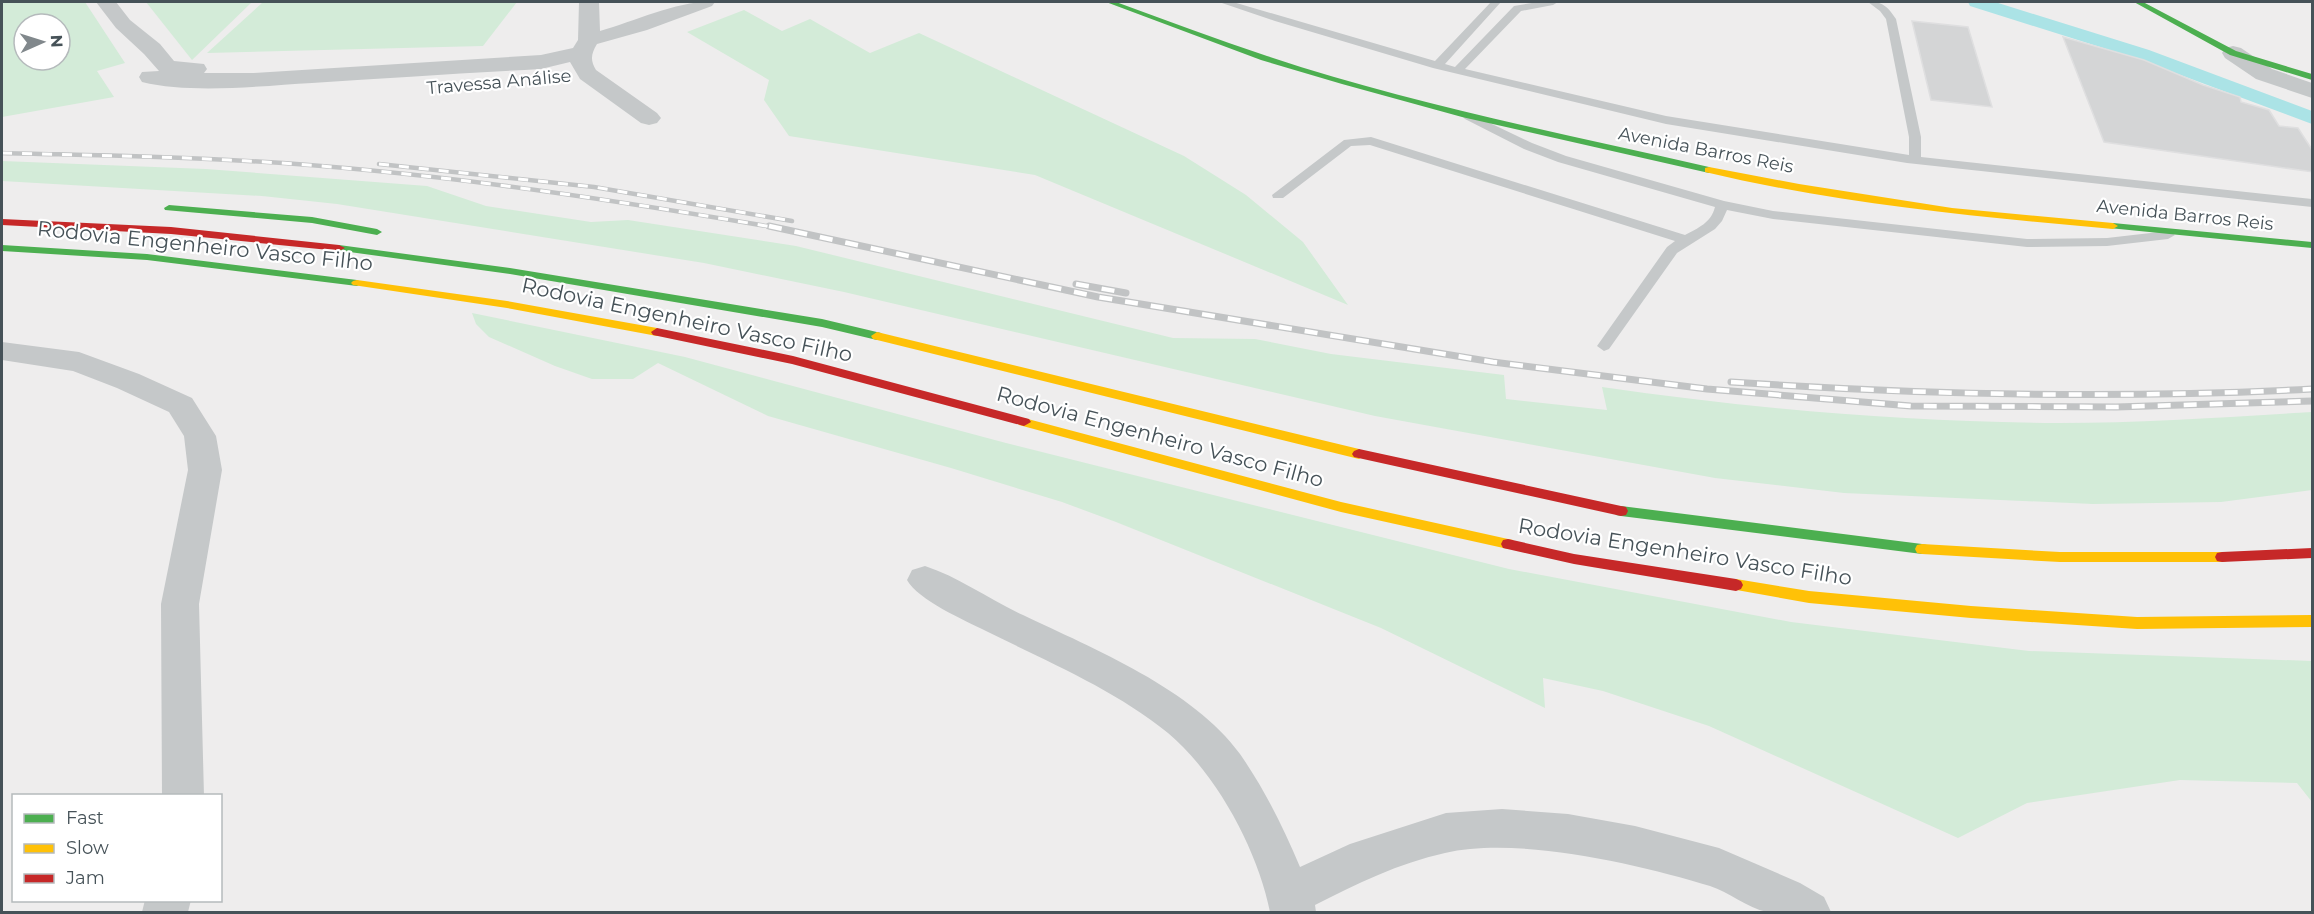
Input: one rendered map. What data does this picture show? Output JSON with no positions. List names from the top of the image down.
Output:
{
  "streets": {
    "main road": ["Avenida Barros Reis", "Rodovia Engenheiro Vasco Filho"],
    "street": ["Travessa Análise"]
  },
  "legend": ["Fast", "Slow", "Jam"],
  "north": "right"
}
